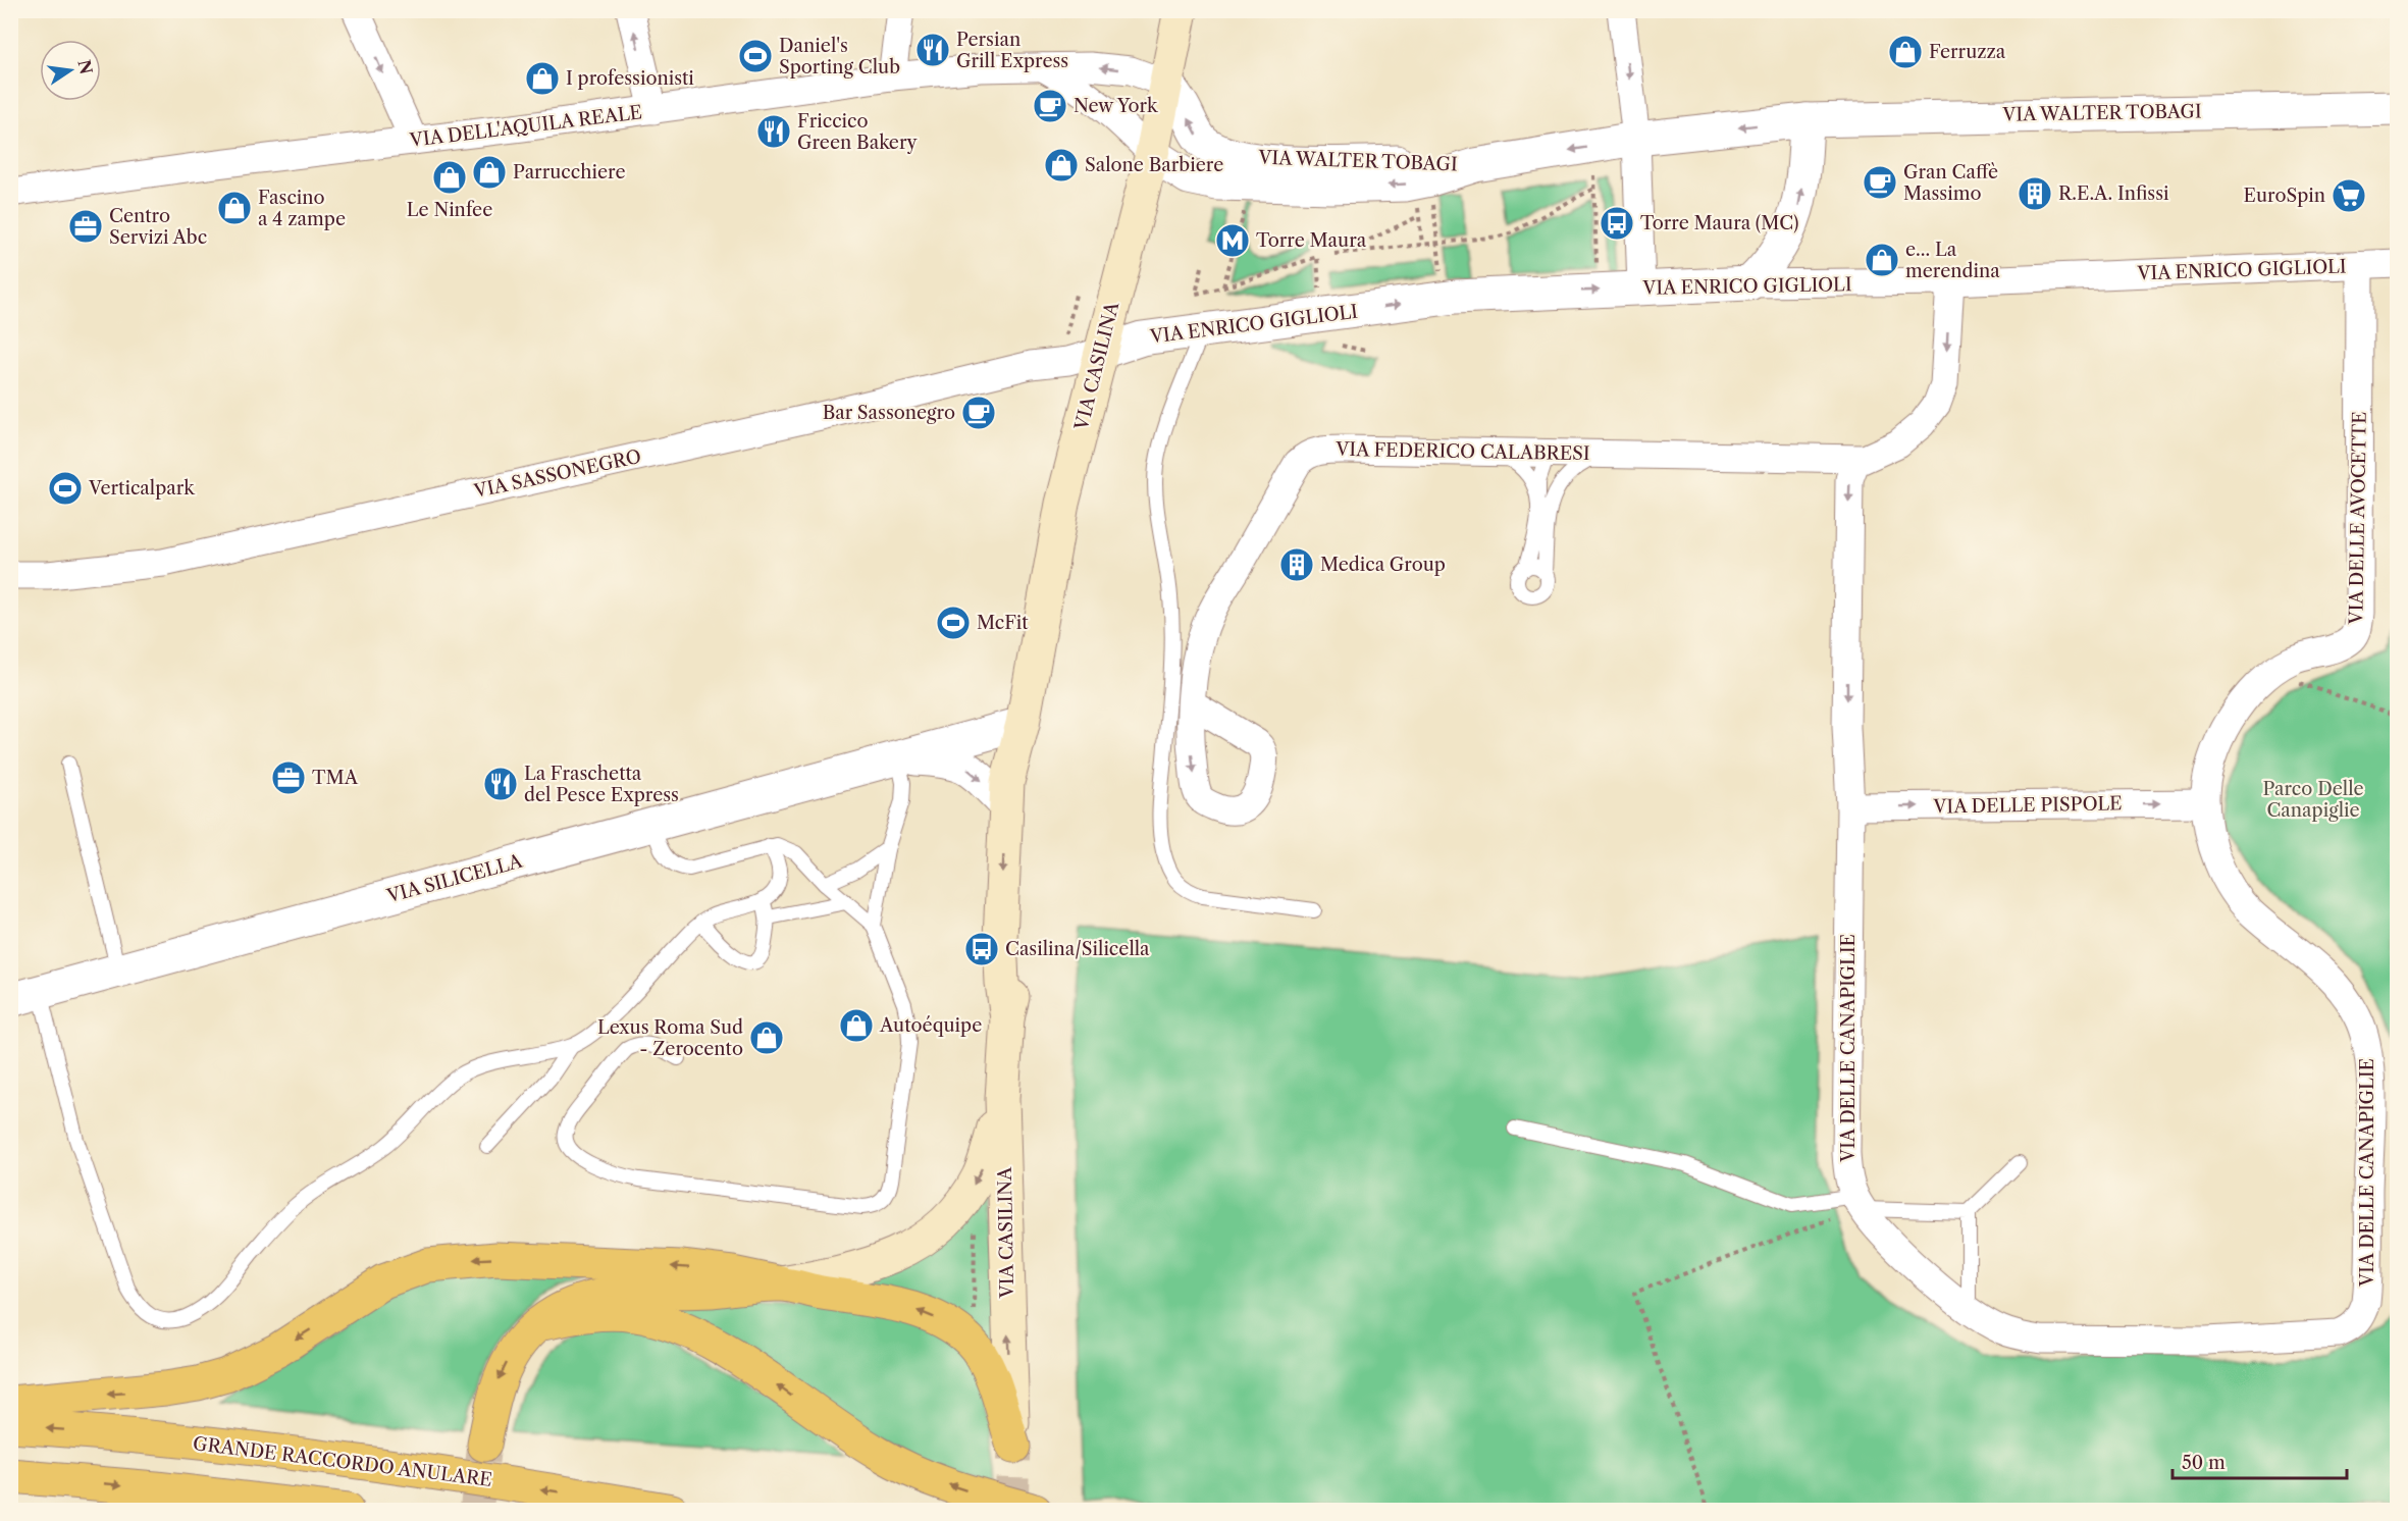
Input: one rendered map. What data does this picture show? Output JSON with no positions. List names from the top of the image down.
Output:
{
  "streets": {
    "main road": ["VIA CASILINA", "GRANDE RACCORDO ANULARE"],
    "street": [
      "VIA WALTER TOBAGI",
      "VIA DELL'AQUILA REALE",
      "VIA ENRICO GIGLIOLI",
      "VIA FEDERICO CALABRESI",
      "VIA SASSONEGRO",
      "VIA DELLE AVOCETTE",
      "VIA DELLE PISPOLE",
      "VIA SILICELLA",
      "VIA DELLE CANAPIGLIE"
    ]
  },
  "crossings": [
    ["VIA WALTER TOBAGI", "VIA DELL'AQUILA REALE"],
    ["VIA WALTER TOBAGI", "VIA CASILINA"],
    ["VIA DELL'AQUILA REALE", "VIA CASILINA"],
    ["VIA ENRICO GIGLIOLI", "VIA CASILINA"],
    ["VIA ENRICO GIGLIOLI", "VIA SASSONEGRO"],
    ["VIA ENRICO GIGLIOLI", "VIA DELLE AVOCETTE"],
    ["VIA CASILINA", "VIA SASSONEGRO"],
    ["VIA CASILINA", "VIA SILICELLA"],
    ["VIA FEDERICO CALABRESI", "VIA DELLE CANAPIGLIE"],
    ["VIA DELLE AVOCETTE", "VIA DELLE PISPOLE"],
    ["VIA DELLE AVOCETTE", "VIA DELLE CANAPIGLIE"],
    ["VIA DELLE PISPOLE", "VIA DELLE CANAPIGLIE"]
  ],
  "one_way": ["VIA WALTER TOBAGI", "VIA DELLE PISPOLE"],
  "parks": ["Parco Delle Canapiglie"],
  "places": {
    "restaurant": ["Persian Grill Express", "Friccico Green Bakery", "La Fraschetta del Pesce Express"],
    "shop": [
      "Ferruzza",
      "I professionisti",
      "Salone Barbiere",
      "Parrucchiere",
      "Le Ninfee",
      "Fascino a 4 zampe",
      "e... La merendina",
      "Autoéquipe",
      "Lexus Roma Sud - Zerocento"
    ],
    "sports": ["Daniel's Sporting Club", "Verticalpark", "McFit"],
    "cafe": ["New York", "Gran Caffè Massimo", "Bar Sassonegro"],
    "building": ["R.E.A. Infissi", "Medica Group"],
    "supermarket": ["EuroSpin"],
    "bus stop": ["Torre Maura (MC)", "Casilina/Silicella"],
    "office": ["Centro Servizi Abc", "TMA"],
    "metro station": ["Torre Maura"]
  },
  "scale_bar": "50 m",
  "north": "right"
}
